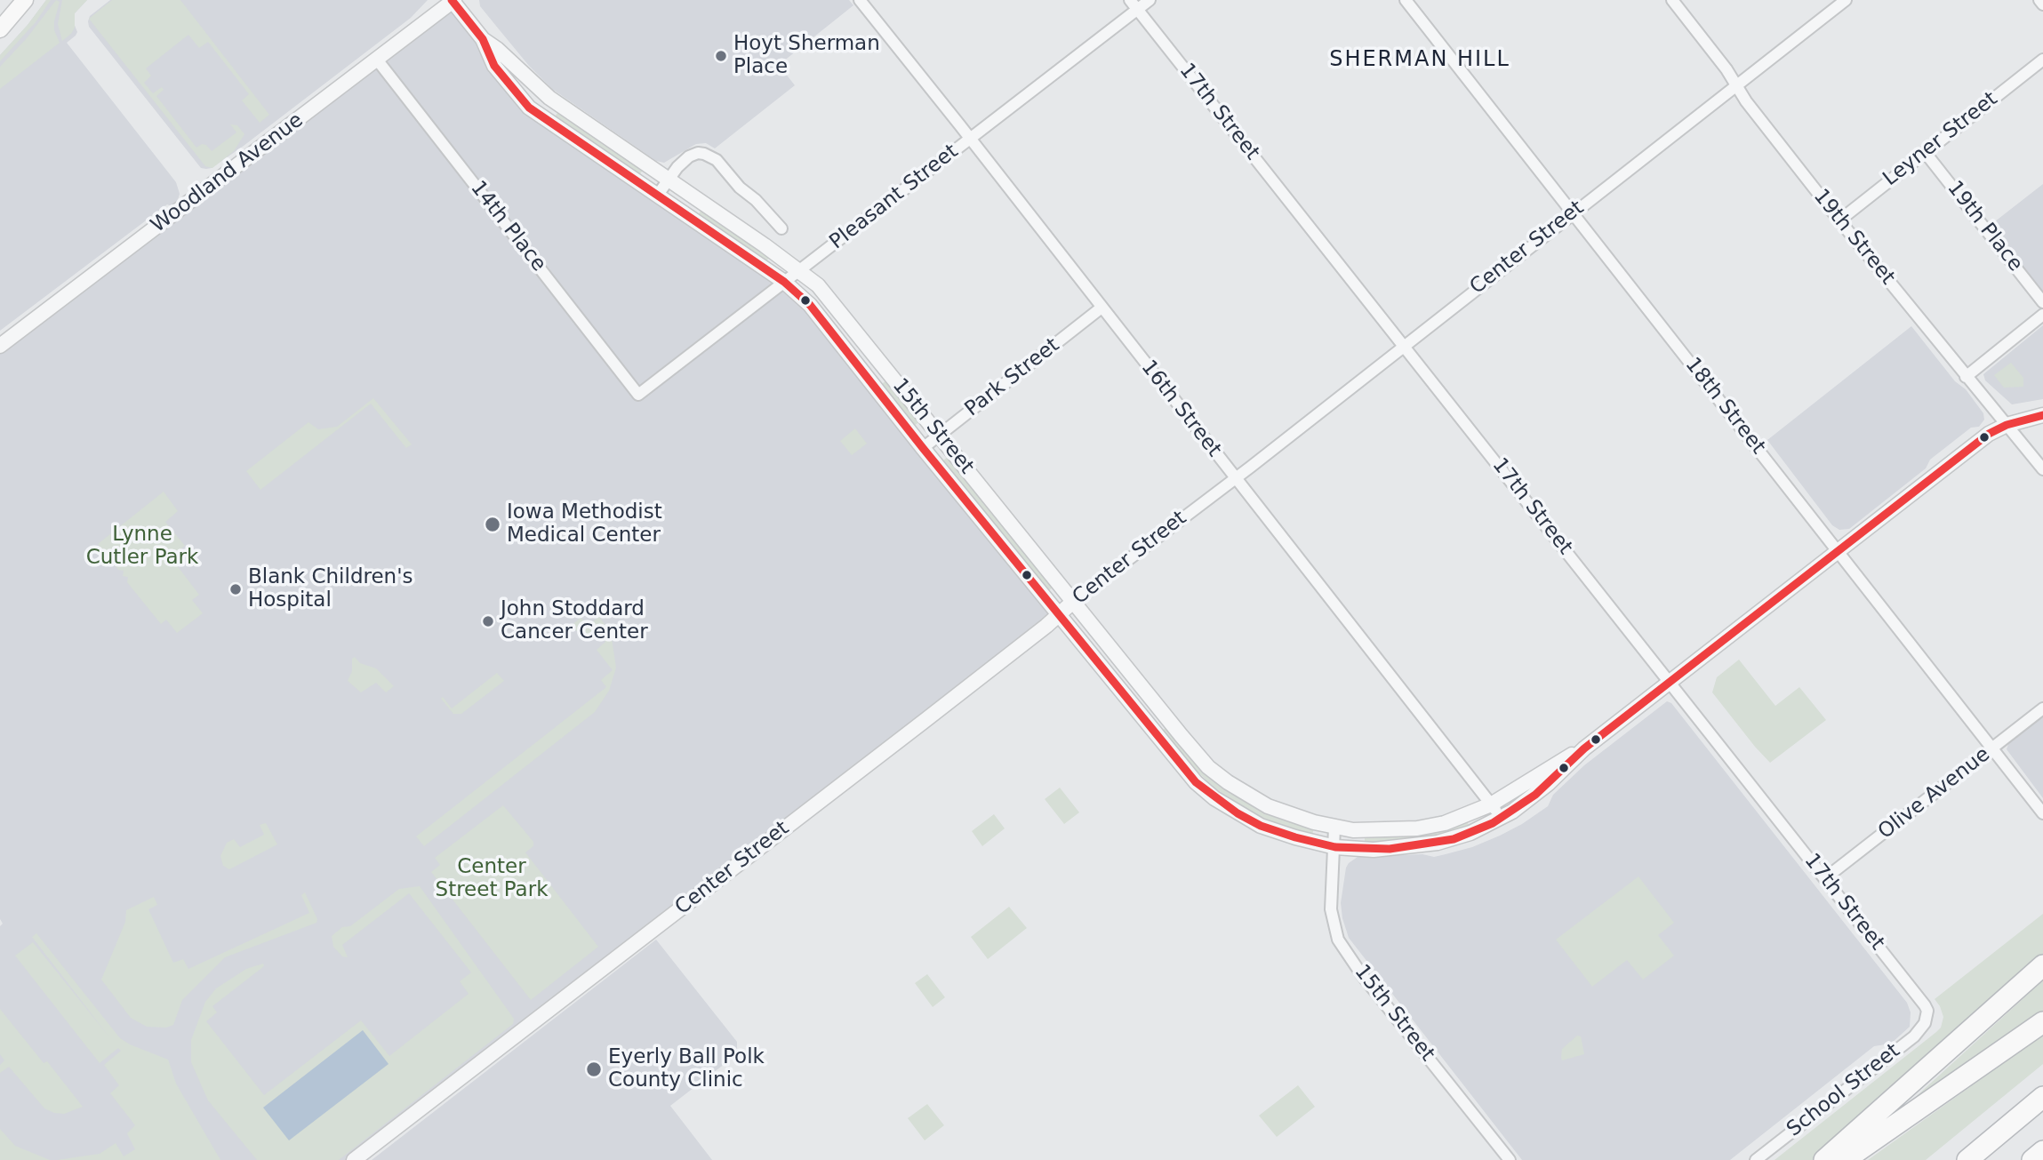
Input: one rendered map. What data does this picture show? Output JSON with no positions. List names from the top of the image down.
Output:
{
  "streets": {
    "street": [
      "17th Street",
      "Leyner Street",
      "Woodland Avenue",
      "Pleasant Street",
      "14th Place",
      "19th Place",
      "19th Street",
      "Center Street",
      "Park Street",
      "18th Street",
      "16th Street",
      "15th Street",
      "Olive Avenue",
      "School Street"
    ]
  },
  "crossings": [
    ["17th Street", "Pleasant Street"],
    ["17th Street", "Center Street"],
    ["17th Street", "Olive Avenue"],
    ["17th Street", "School Street"],
    ["Leyner Street", "19th Place"],
    ["Leyner Street", "19th Street"],
    ["Woodland Avenue", "14th Place"],
    ["Woodland Avenue", "15th Street"],
    ["Pleasant Street", "14th Place"],
    ["Pleasant Street", "16th Street"],
    ["Pleasant Street", "15th Street"],
    ["19th Street", "Center Street"],
    ["Center Street", "18th Street"],
    ["Center Street", "16th Street"],
    ["Center Street", "15th Street"],
    ["Park Street", "16th Street"],
    ["Park Street", "15th Street"],
    ["18th Street", "Olive Avenue"]
  ],
  "districts": ["SHERMAN HILL"],
  "parks": ["Lynne Cutler Park", "Center Street Park"],
  "places": [
    "Hoyt Sherman Place",
    "Iowa Methodist Medical Center",
    "Blank Children's Hospital",
    "John Stoddard Cancer Center",
    "Eyerly Ball Polk County Clinic"
  ]
}
